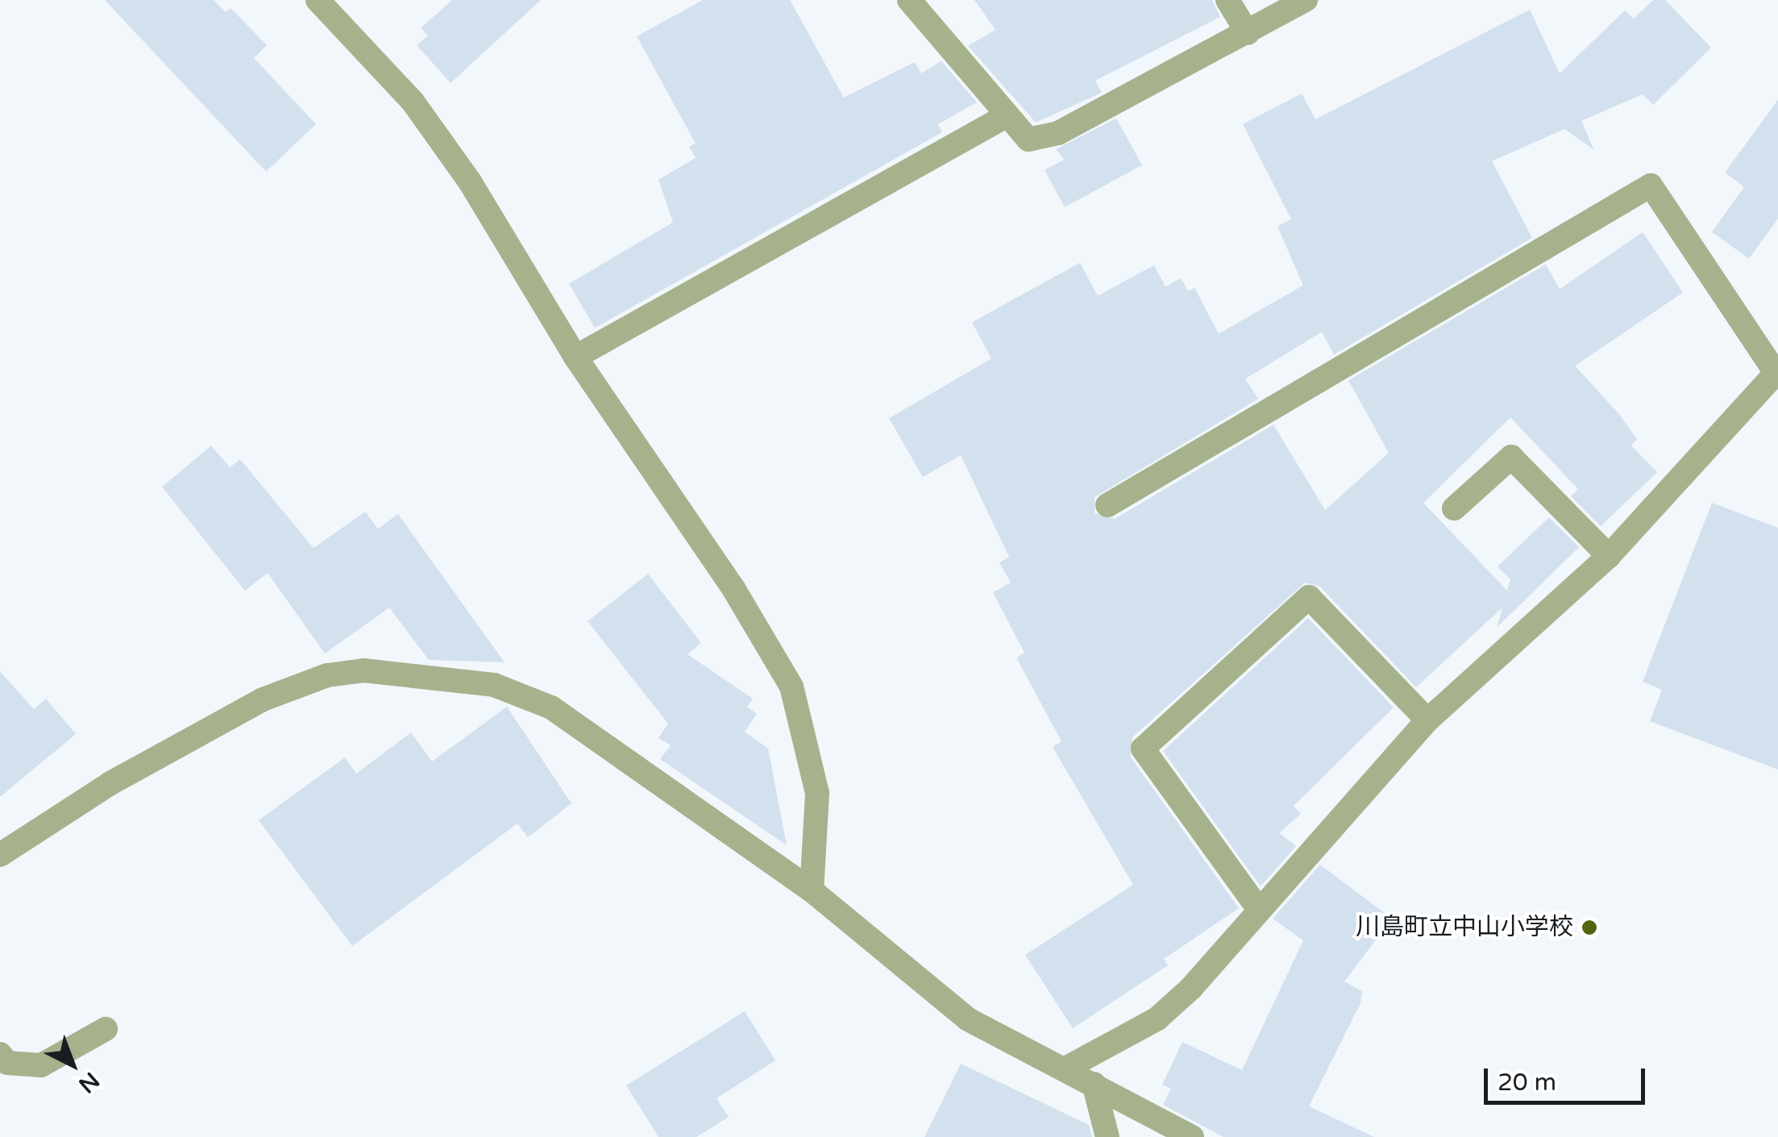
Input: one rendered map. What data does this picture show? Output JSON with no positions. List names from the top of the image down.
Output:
{
  "places": ["川島町立中山小学校"],
  "scale_bar": "20 m",
  "north": "bottom right"
}
